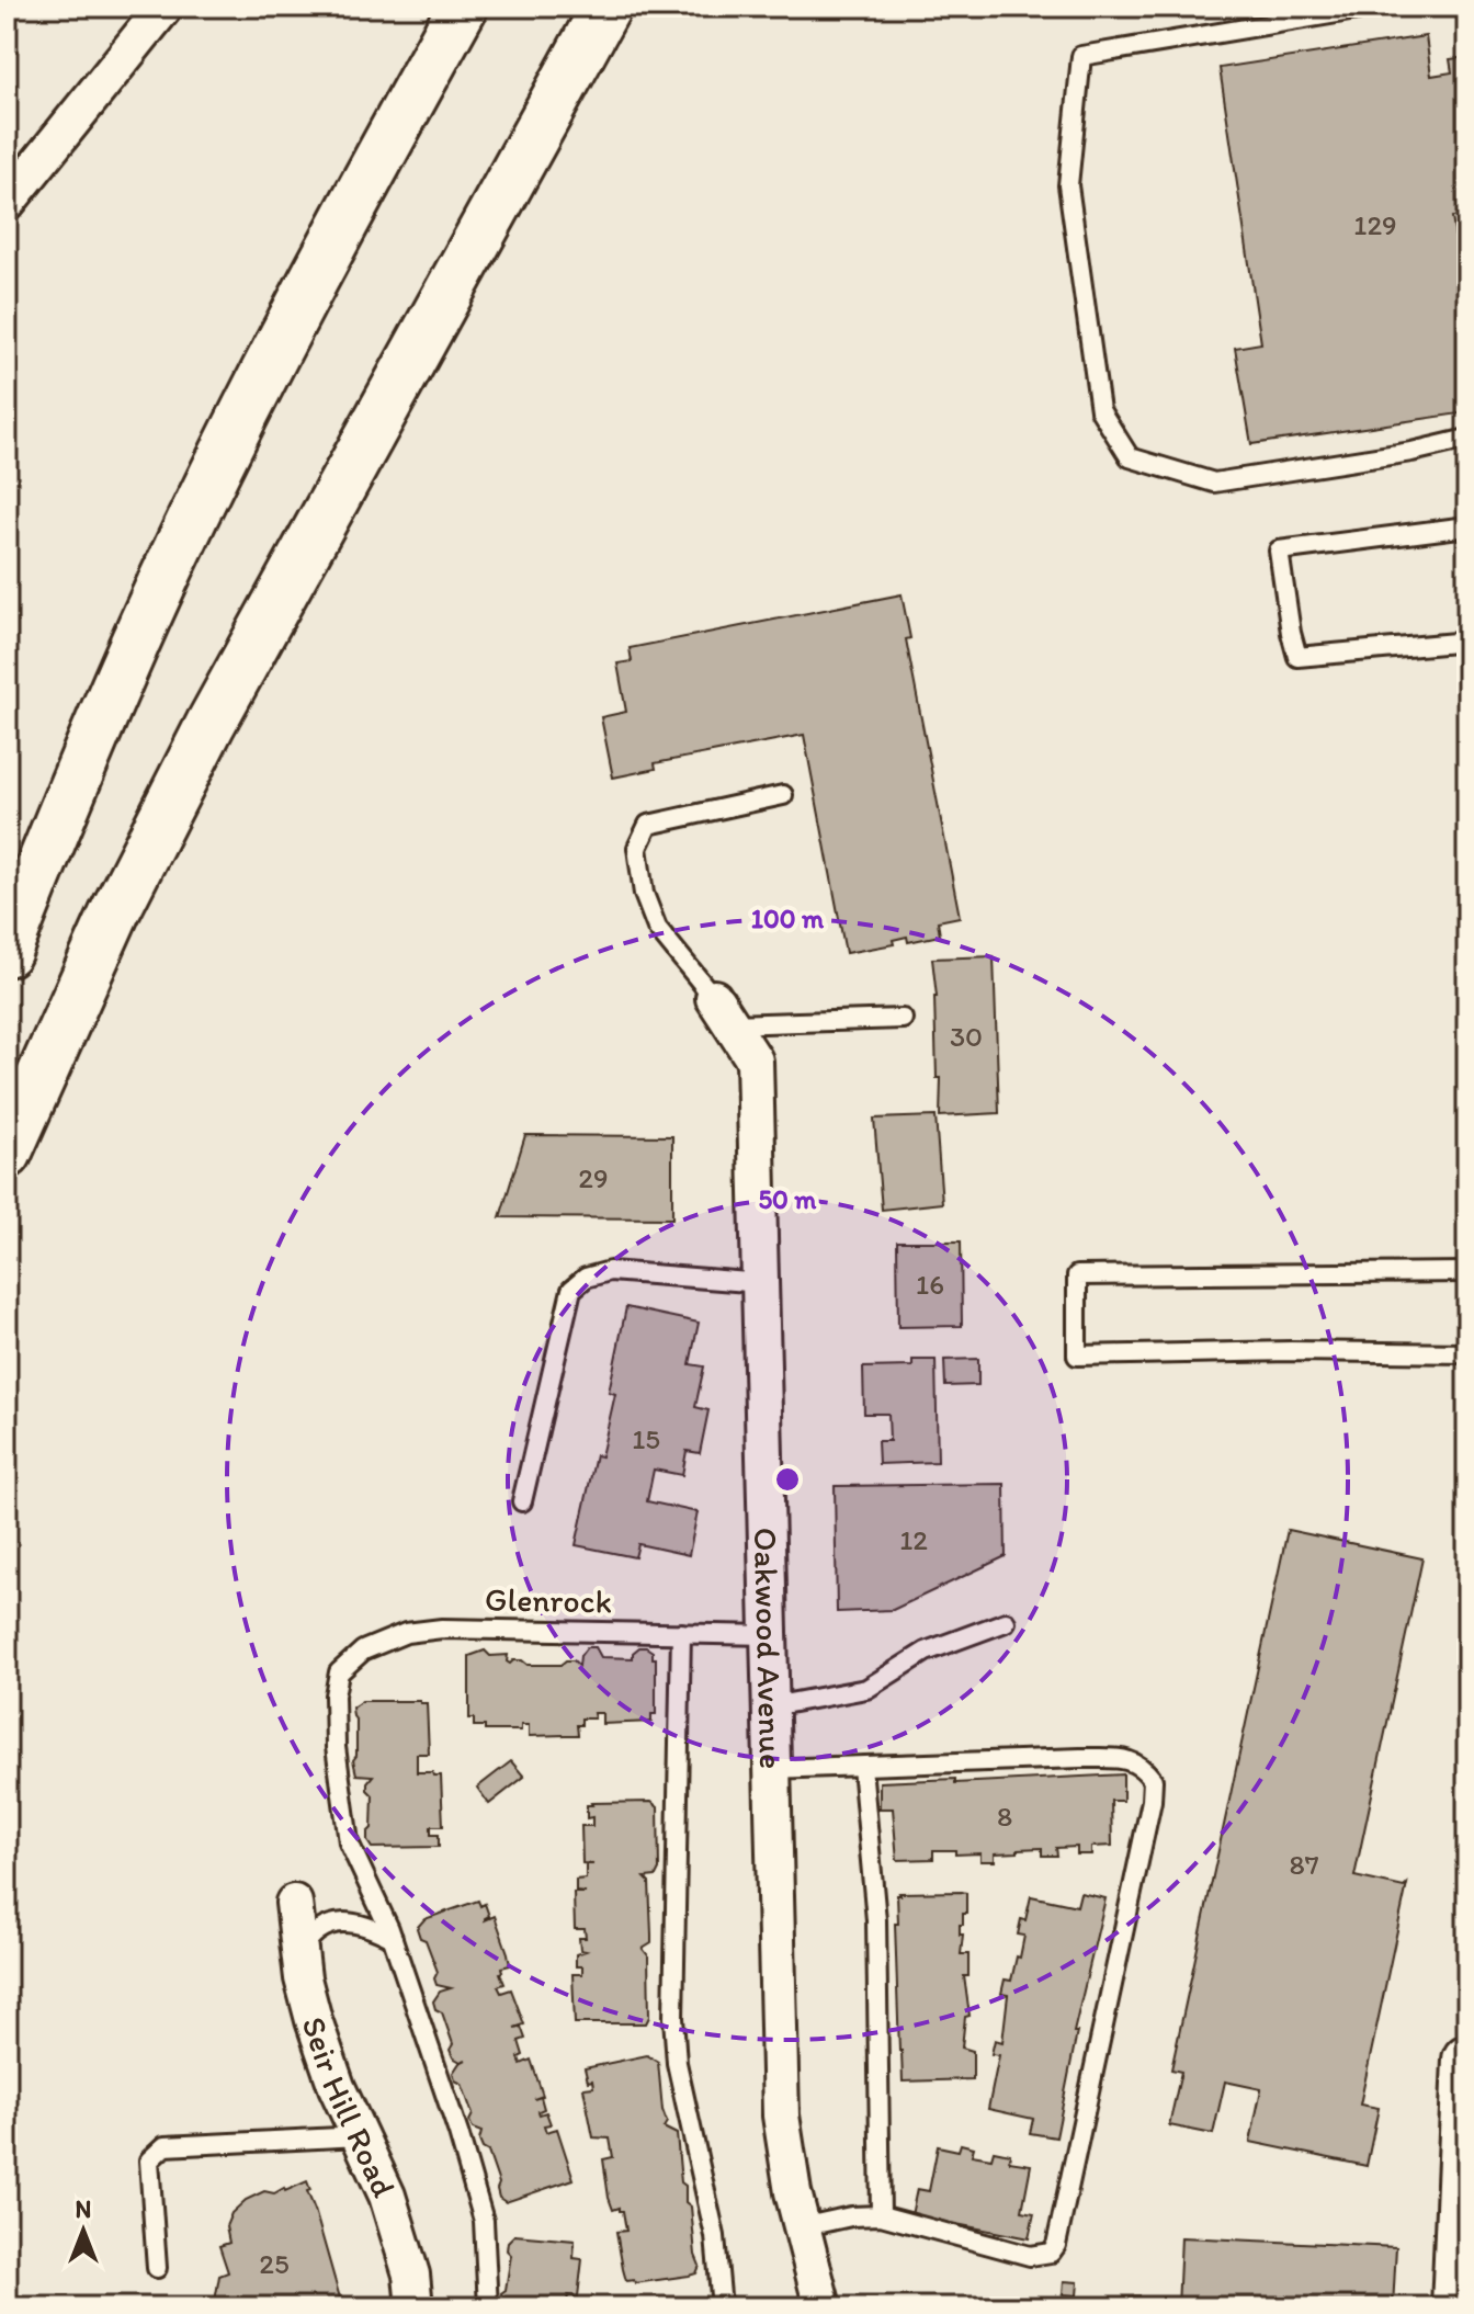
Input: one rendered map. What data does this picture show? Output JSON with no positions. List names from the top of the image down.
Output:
{
  "streets": {
    "street": ["Oakwood Avenue", "Seir Hill Road"],
    "lane": ["Glenrock"]
  },
  "crossings": [
    ["Glenrock", "Oakwood Avenue"]
  ],
  "house_numbers": [
    "129",
    "30",
    "29",
    "16",
    "15",
    "12",
    "8",
    "87",
    "25"
  ],
  "north": "top",
  "rings": ["100 m", "50 m"]
}
